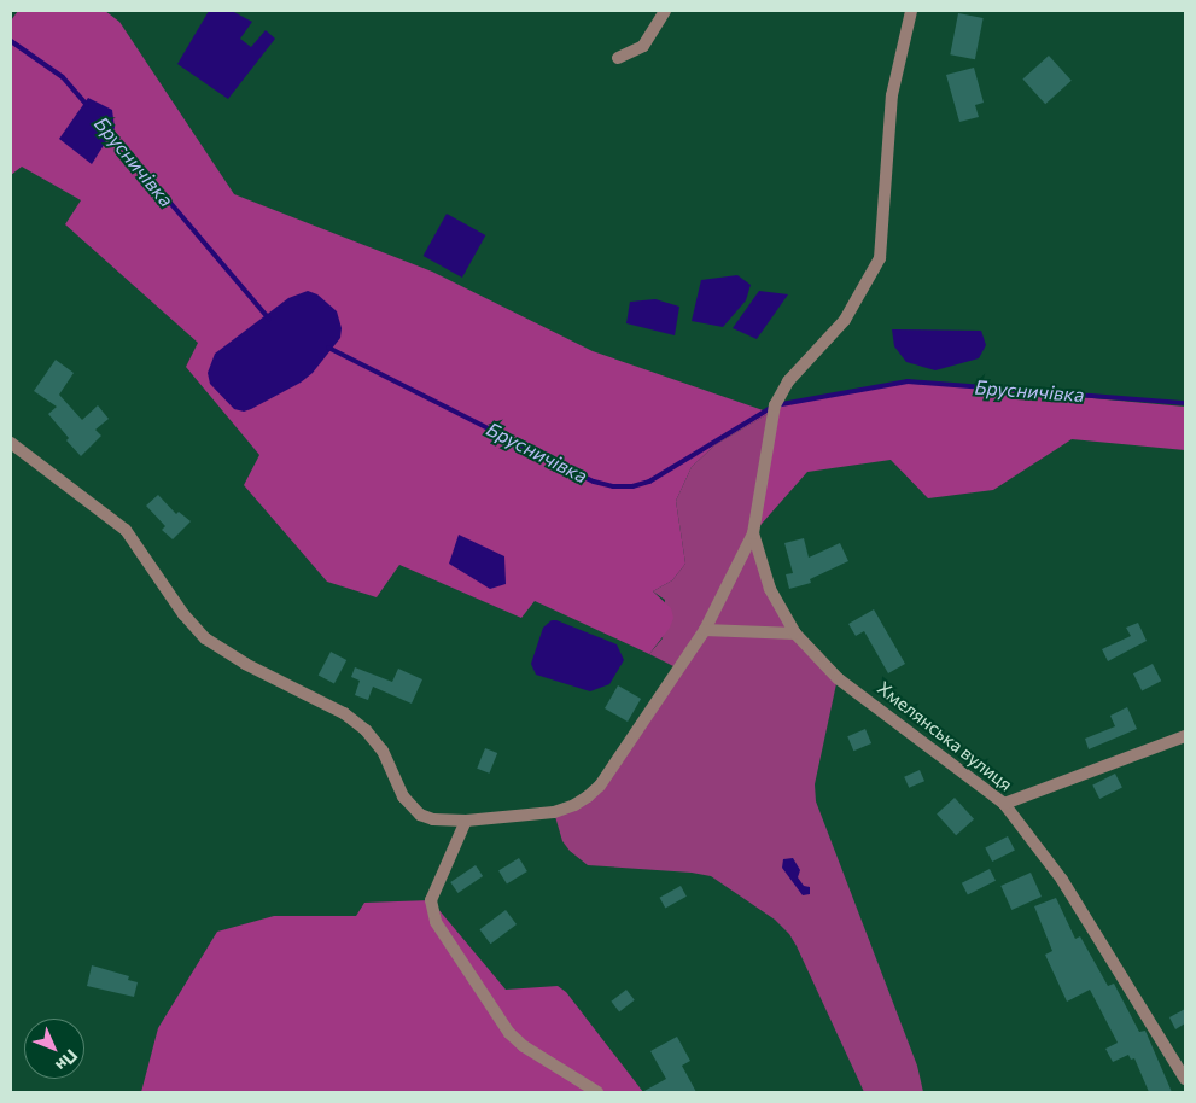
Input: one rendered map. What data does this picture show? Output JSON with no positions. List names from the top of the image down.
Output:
{
  "streets": {
    "street": ["Хмелянська вулиця"]
  },
  "water": ["Брусничівка"],
  "north": "bottom right"
}
